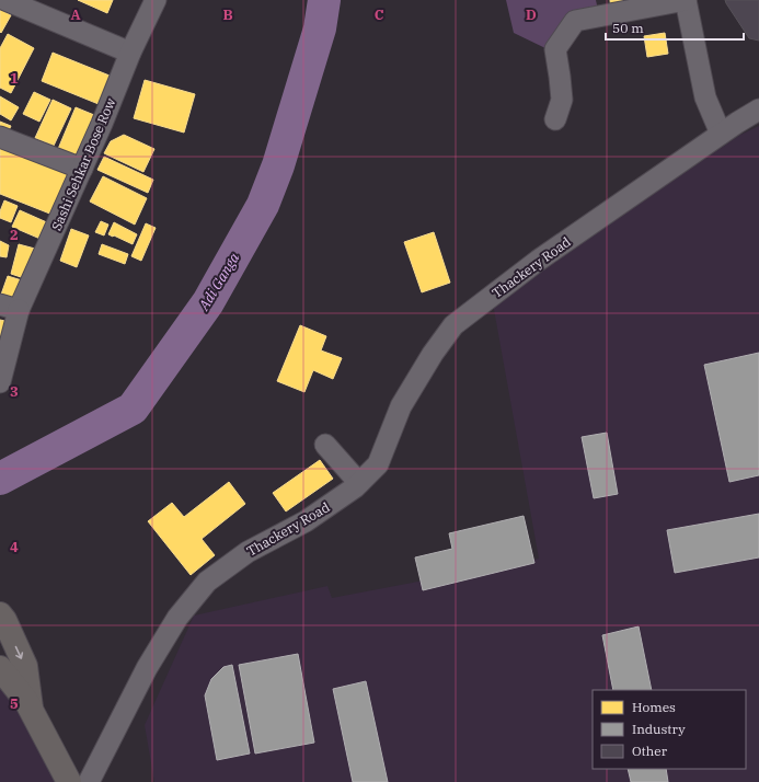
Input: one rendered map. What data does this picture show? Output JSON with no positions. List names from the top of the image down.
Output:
{
  "streets": {
    "street": ["Sashi Sehkar Bose Row", "Thackery Road"]
  },
  "water": ["Adi Ganga"],
  "legend": ["Homes", "Industry", "Other"],
  "scale_bar": "50 m",
  "grid": {
    "columns": [
      "A",
      "B",
      "C",
      "D"
    ],
    "rows": [
      "1",
      "2",
      "3",
      "4",
      "5"
    ]
  }
}
